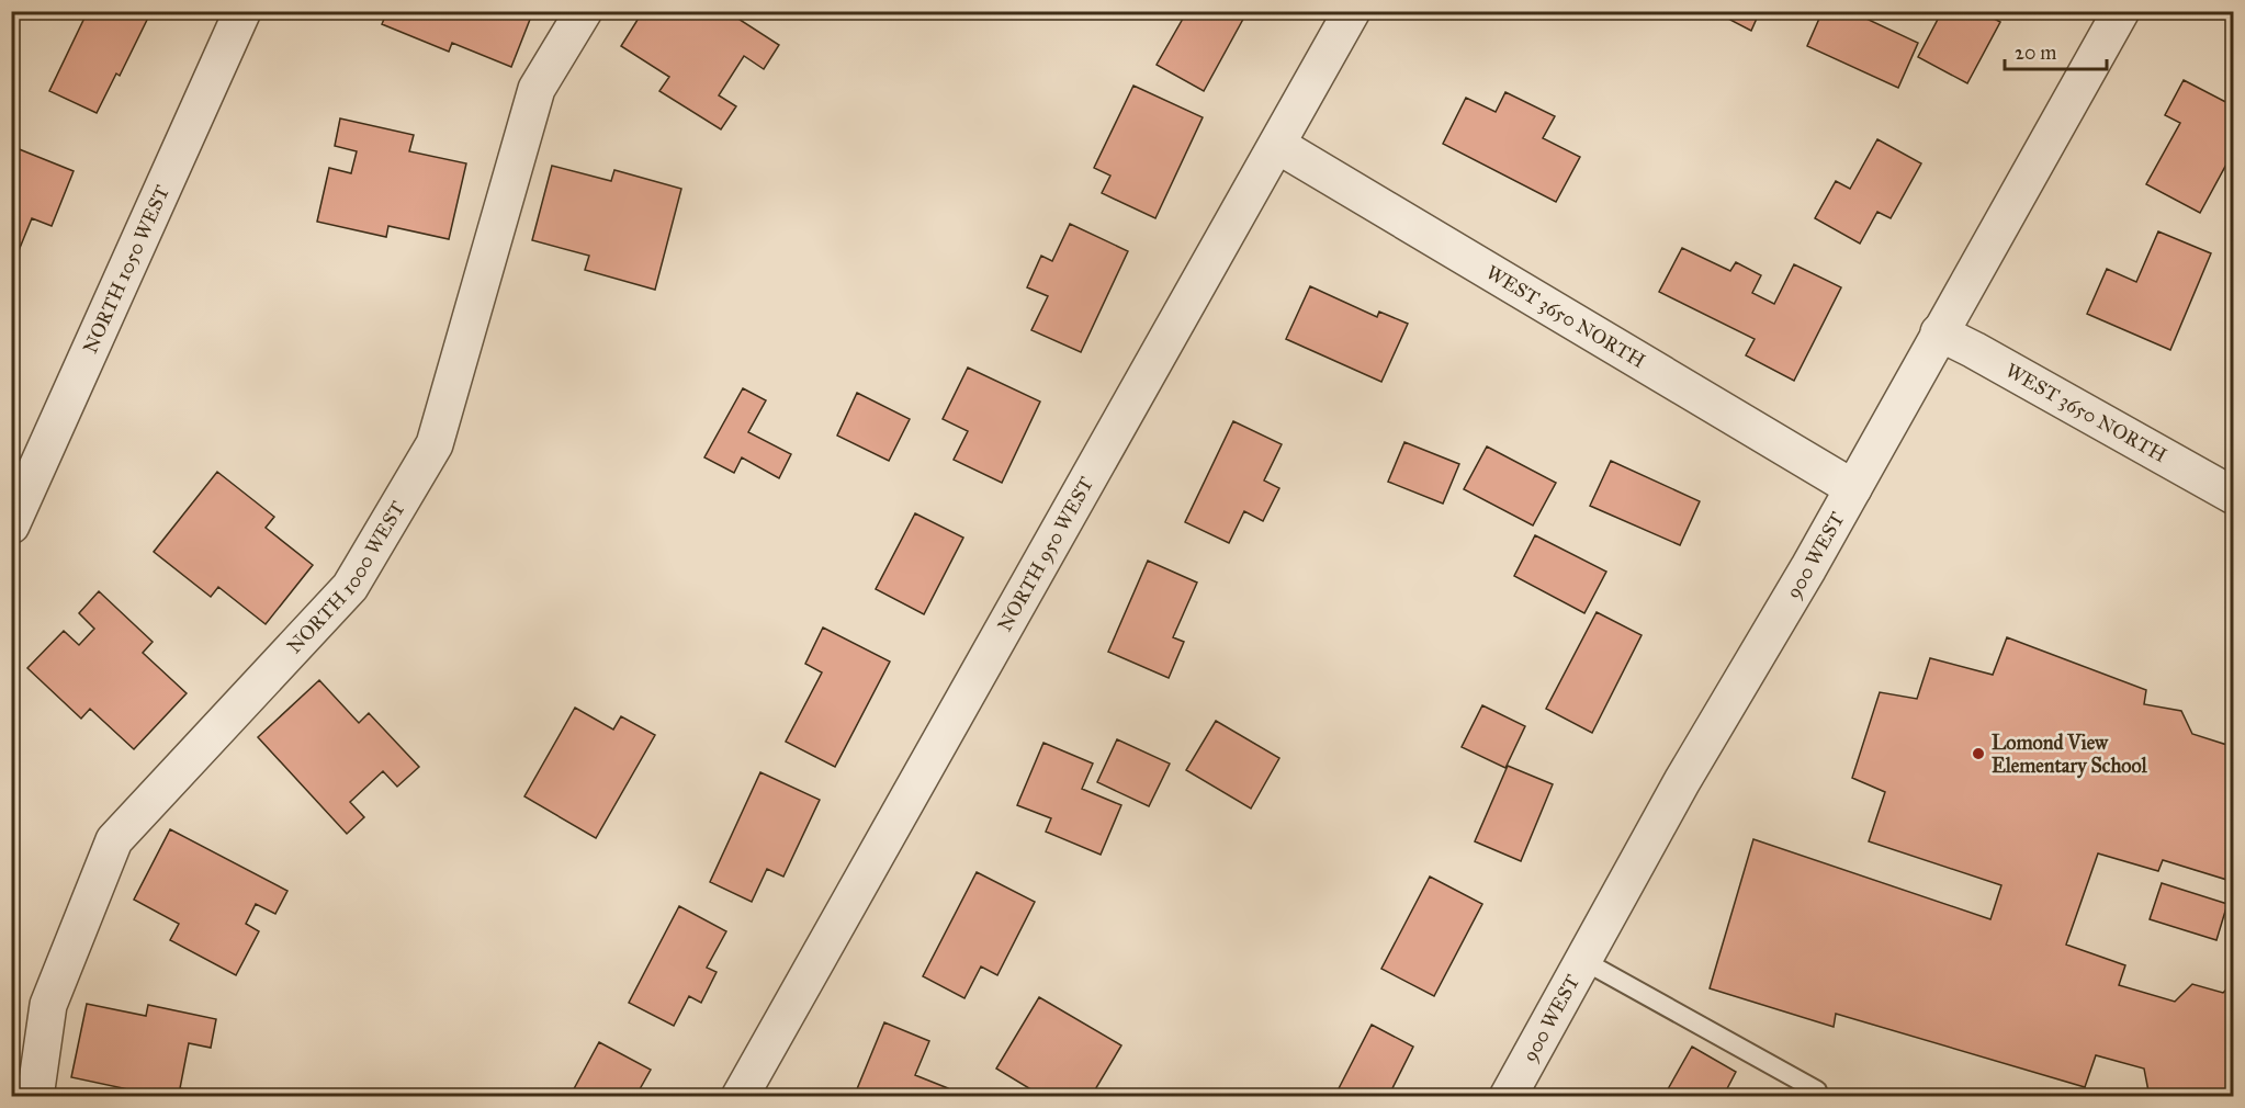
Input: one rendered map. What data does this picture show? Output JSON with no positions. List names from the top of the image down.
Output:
{
  "streets": {
    "street": [
      "NORTH 1050 WEST",
      "WEST 3650 NORTH",
      "NORTH 950 WEST",
      "900 WEST",
      "NORTH 1000 WEST"
    ]
  },
  "crossings": [
    ["WEST 3650 NORTH", "NORTH 950 WEST"],
    ["WEST 3650 NORTH", "900 WEST"]
  ],
  "places": ["Lomond View Elementary School"],
  "scale_bar": "20 m"
}
